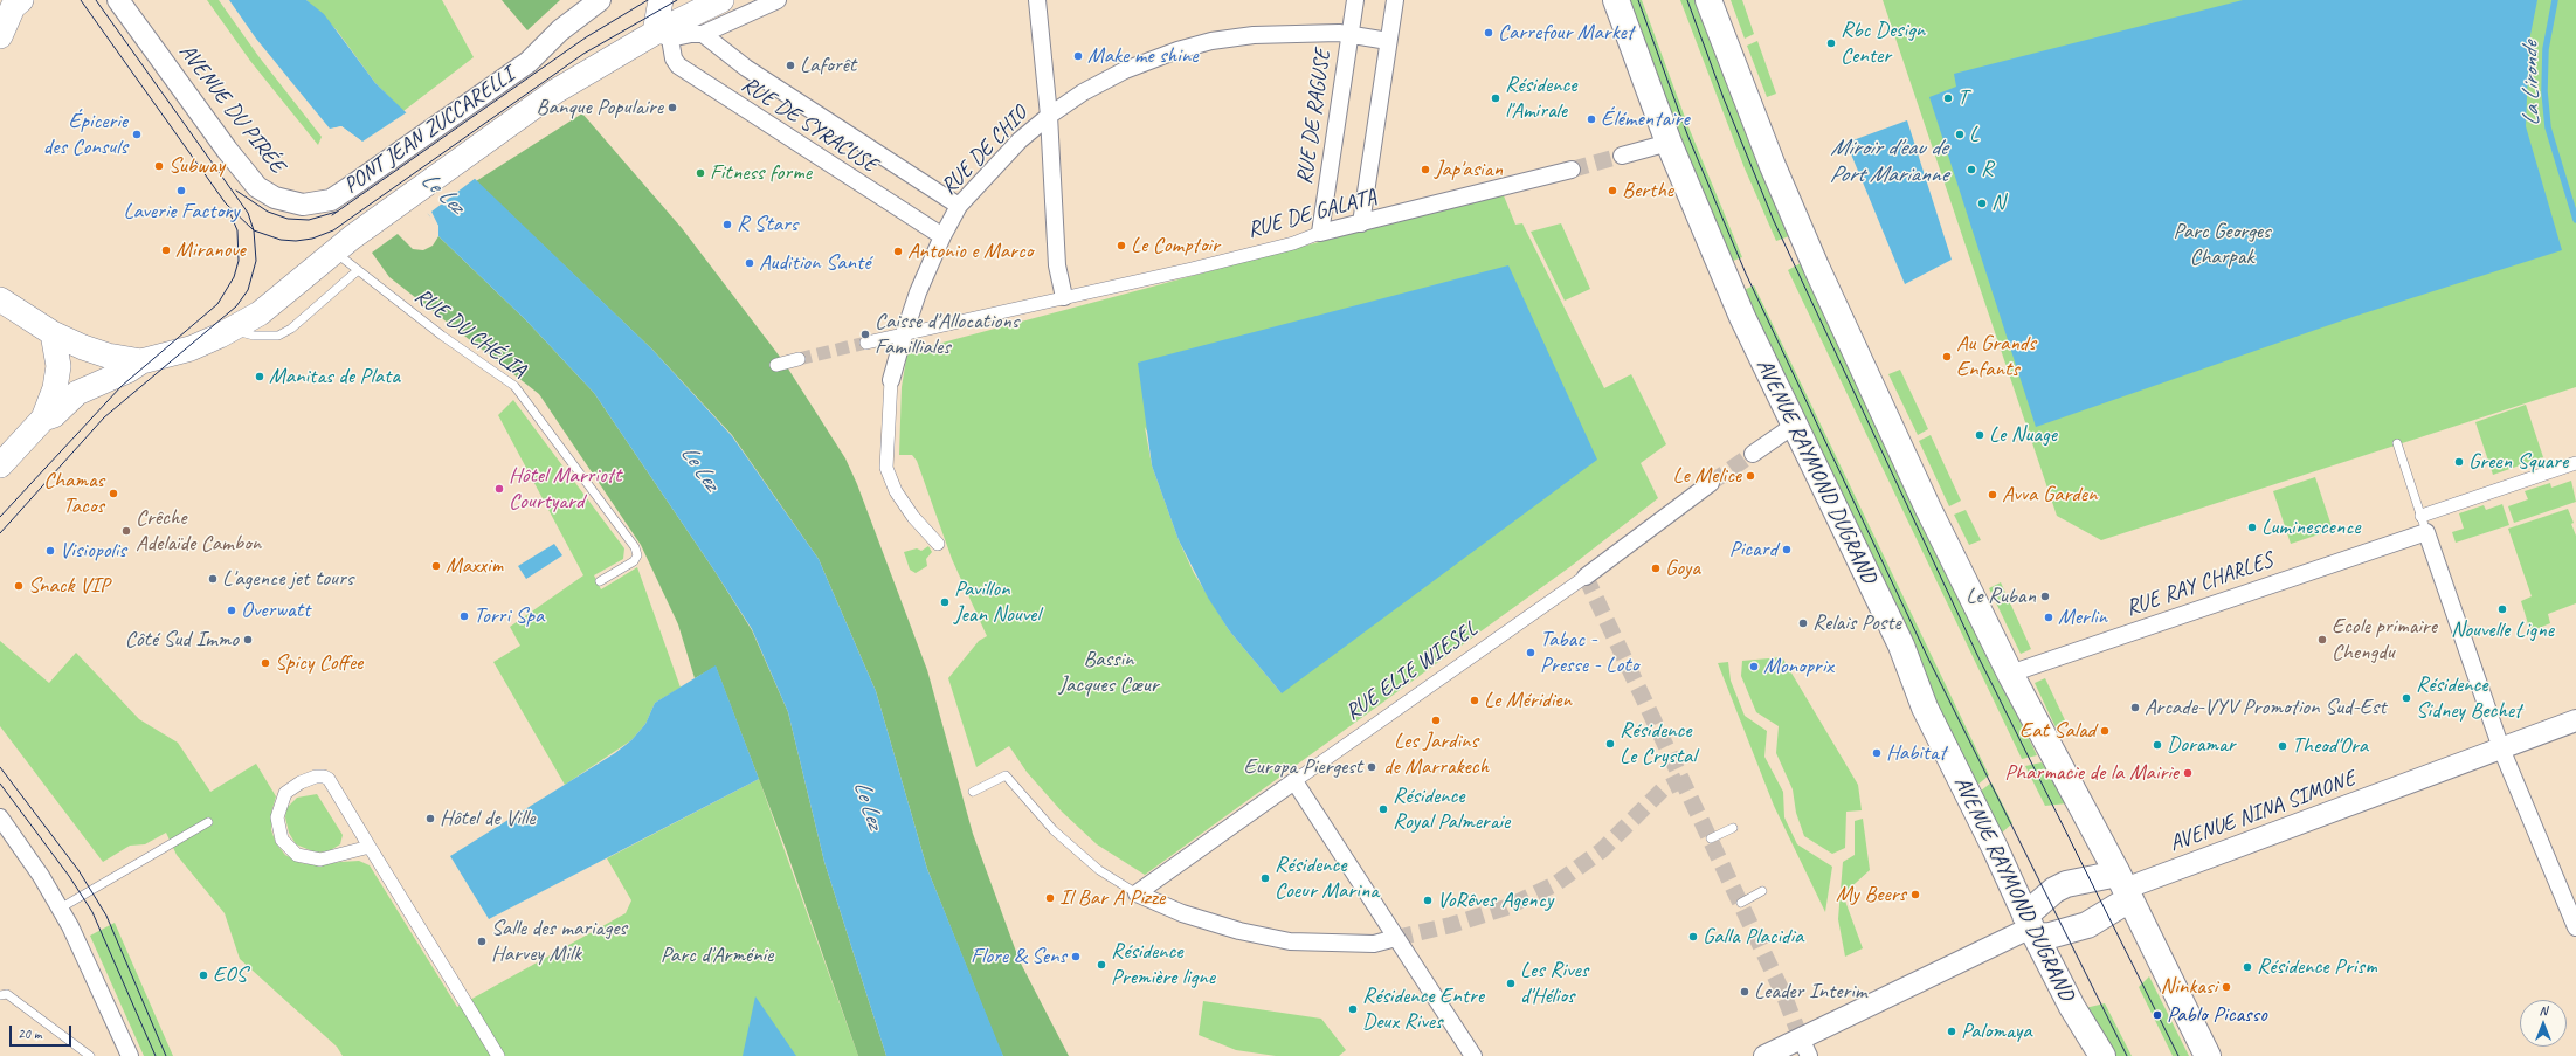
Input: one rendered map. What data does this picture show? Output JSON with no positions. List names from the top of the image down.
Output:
{
  "streets": {
    "main road": ["PONT JEAN ZUCCARELLI", "AVENUE RAYMOND DUGRAND"],
    "street": [
      "AVENUE DU PIRÉE",
      "RUE DE RAGUSE",
      "RUE DE SYRACUSE",
      "RUE DE CHIO",
      "RUE DE GALATA",
      "RUE RAY CHARLES",
      "RUE ELIE WIESEL",
      "AVENUE NINA SIMONE"
    ],
    "lane": ["RUE DU CHÉLIA"]
  },
  "crossings": [
    ["AVENUE DU PIRÉE", "PONT JEAN ZUCCARELLI"],
    ["RUE DE RAGUSE", "RUE DE CHIO"],
    ["RUE DE RAGUSE", "RUE DE GALATA"],
    ["RUE DE SYRACUSE", "PONT JEAN ZUCCARELLI"],
    ["RUE DE SYRACUSE", "RUE DE CHIO"],
    ["RUE DE CHIO", "RUE DE GALATA"]
  ],
  "water": ["La Lironde", "Miroir d'eau de Port Marianne", "Le Lez"],
  "parks": ["Parc Georges Charpak", "Bassin Jacques Cœur", "Parc d'Arménie"],
  "places": [
    "Carrefour Market",
    "Rbc Design Center",
    "Make me shine",
    "Laforêt",
    "Résidence l'Amirale",
    "T",
    "Banque Populaire",
    "Élémentaire",
    "Épicerie des Consuls",
    "L",
    "Subway",
    "Jap'asian",
    "R",
    "Fitness forme",
    "Laverie Factory",
    "Berthe",
    "N",
    "R Stars",
    "Le Comptoir",
    "Miranove",
    "Antonio e Marco",
    "Audition Santé",
    "Caisse d'Allocations Familliales",
    "Au Grands Enfants",
    "Manitas de Plata",
    "Le Nuage",
    "Green Square",
    "Le Melice",
    "Hôtel Marriott Courtyard",
    "Chamas Tacos",
    "Avva Garden",
    "Luminescence",
    "Crêche Adelaïde Cambon",
    "Picard",
    "Visiopolis",
    "Maxxim",
    "Goya",
    "L'agence jet tours",
    "Snack VIP",
    "Le Ruban",
    "Pavillon Jean Nouvel",
    "Nouvelle Ligne",
    "Overwatt",
    "Torri Spa",
    "Merlin",
    "Relais Poste",
    "Côté Sud Immo",
    "Ecole primaire Chengdu",
    "Tabac - Presse - Loto",
    "Spicy Coffee",
    "Monoprix",
    "Résidence Sidney Bechet",
    "Le Méridien",
    "Arcade-VYV Promotion Sud-Est",
    "Les Jardins de Marrakech",
    "Eat Salad",
    "Résidence Le Crystal",
    "Doramar",
    "Theod'Ora",
    "Habitat",
    "Europa Piergest",
    "Pharmacie de la Mairie",
    "Résidence Royal Palmeraie",
    "Hôtel de Ville",
    "Résidence Coeur Marina",
    "My Beers",
    "Il Bar A Pizze",
    "VoRêves Agency",
    "Galla Placidia",
    "Salle des mariages Harvey Milk",
    "Flore & Sens",
    "Résidence Première ligne",
    "Résidence Prism",
    "EOS",
    "Les Rives d'Hélios",
    "Ninkasi",
    "Leader Interim",
    "Résidence Entre Deux Rives",
    "Pablo Picasso",
    "Palomaya"
  ],
  "scale_bar": "20 m",
  "north": "top"
}
